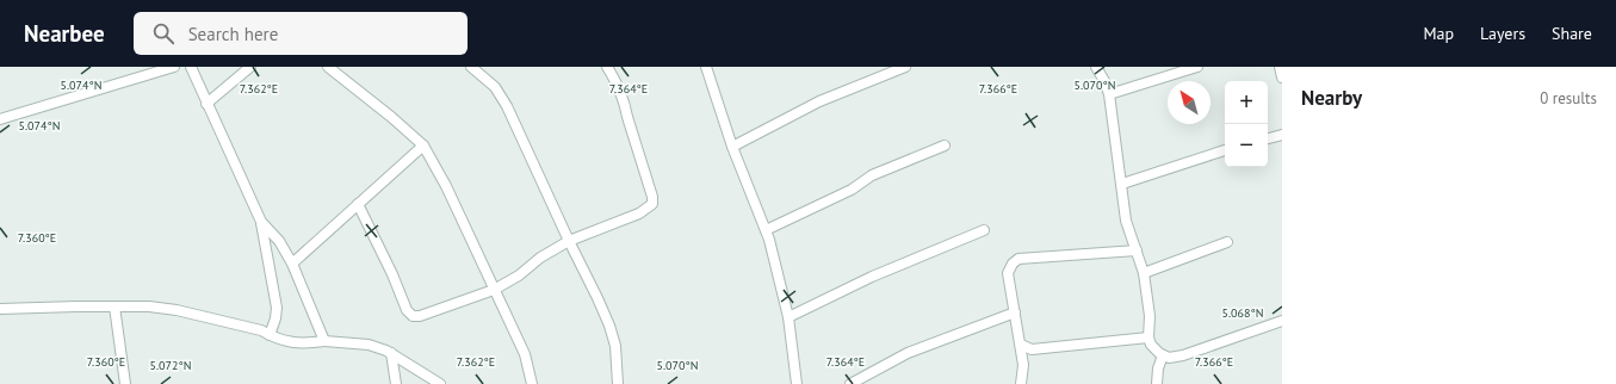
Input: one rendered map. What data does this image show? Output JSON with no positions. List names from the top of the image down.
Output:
{
  "north": "top left",
  "page": {
    "header": "Nearbee",
    "search": "Search here",
    "nav": ["Map", "Layers", "Share"],
    "heading": ["Nearby", "0 results"],
    "map_buttons": ["+", "−"]
  },
  "coordinates": [
    "5.074°N",
    "5.070°N",
    "7.362°E",
    "7.364°E",
    "7.366°E",
    "7.360°E",
    "5.068°N",
    "5.072°N"
  ]
}
